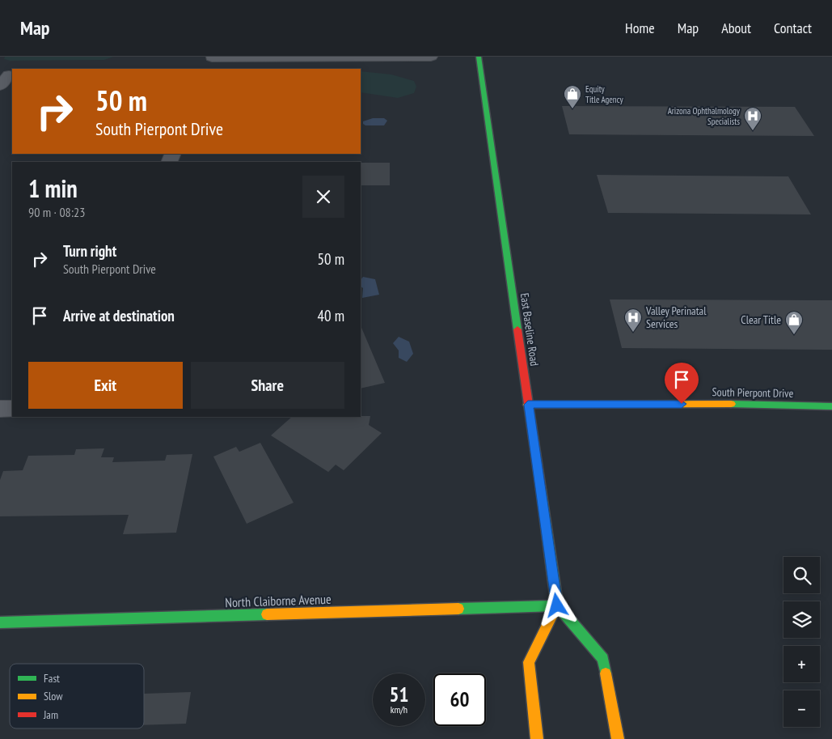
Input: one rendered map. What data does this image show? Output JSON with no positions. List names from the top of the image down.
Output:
{
  "streets": {
    "main road": ["East Baseline Road", "South Pierpont Drive", "North Claiborne Avenue"]
  },
  "crossings": [
    ["East Baseline Road", "South Pierpont Drive"],
    ["East Baseline Road", "North Claiborne Avenue"]
  ],
  "places": {
    "shop": ["Equity Title Agency", "Clear Title"],
    "hospital": ["Arizona Ophthalmology Specialists", "Valley Perinatal Services"]
  },
  "legend": ["Fast", "Slow", "Jam"],
  "page": {
    "header": "Map",
    "nav": [
      "Home",
      "Map",
      "About",
      "Contact"
    ],
    "turn": ["50 m", "South Pierpont Drive"],
    "heading": ["1 min", "90 m · 08:23"],
    "list": [
      {
        "name": "Turn right",
        "note": "South Pierpont Drive",
        "value": "50 m"
      },
      {
        "name": "Arrive at destination",
        "value": "40 m"
      }
    ],
    "buttons": ["Exit", "Share"],
    "map_buttons": ["+", "−"],
    "speed": "51 km/h",
    "limit": "60"
  }
}
